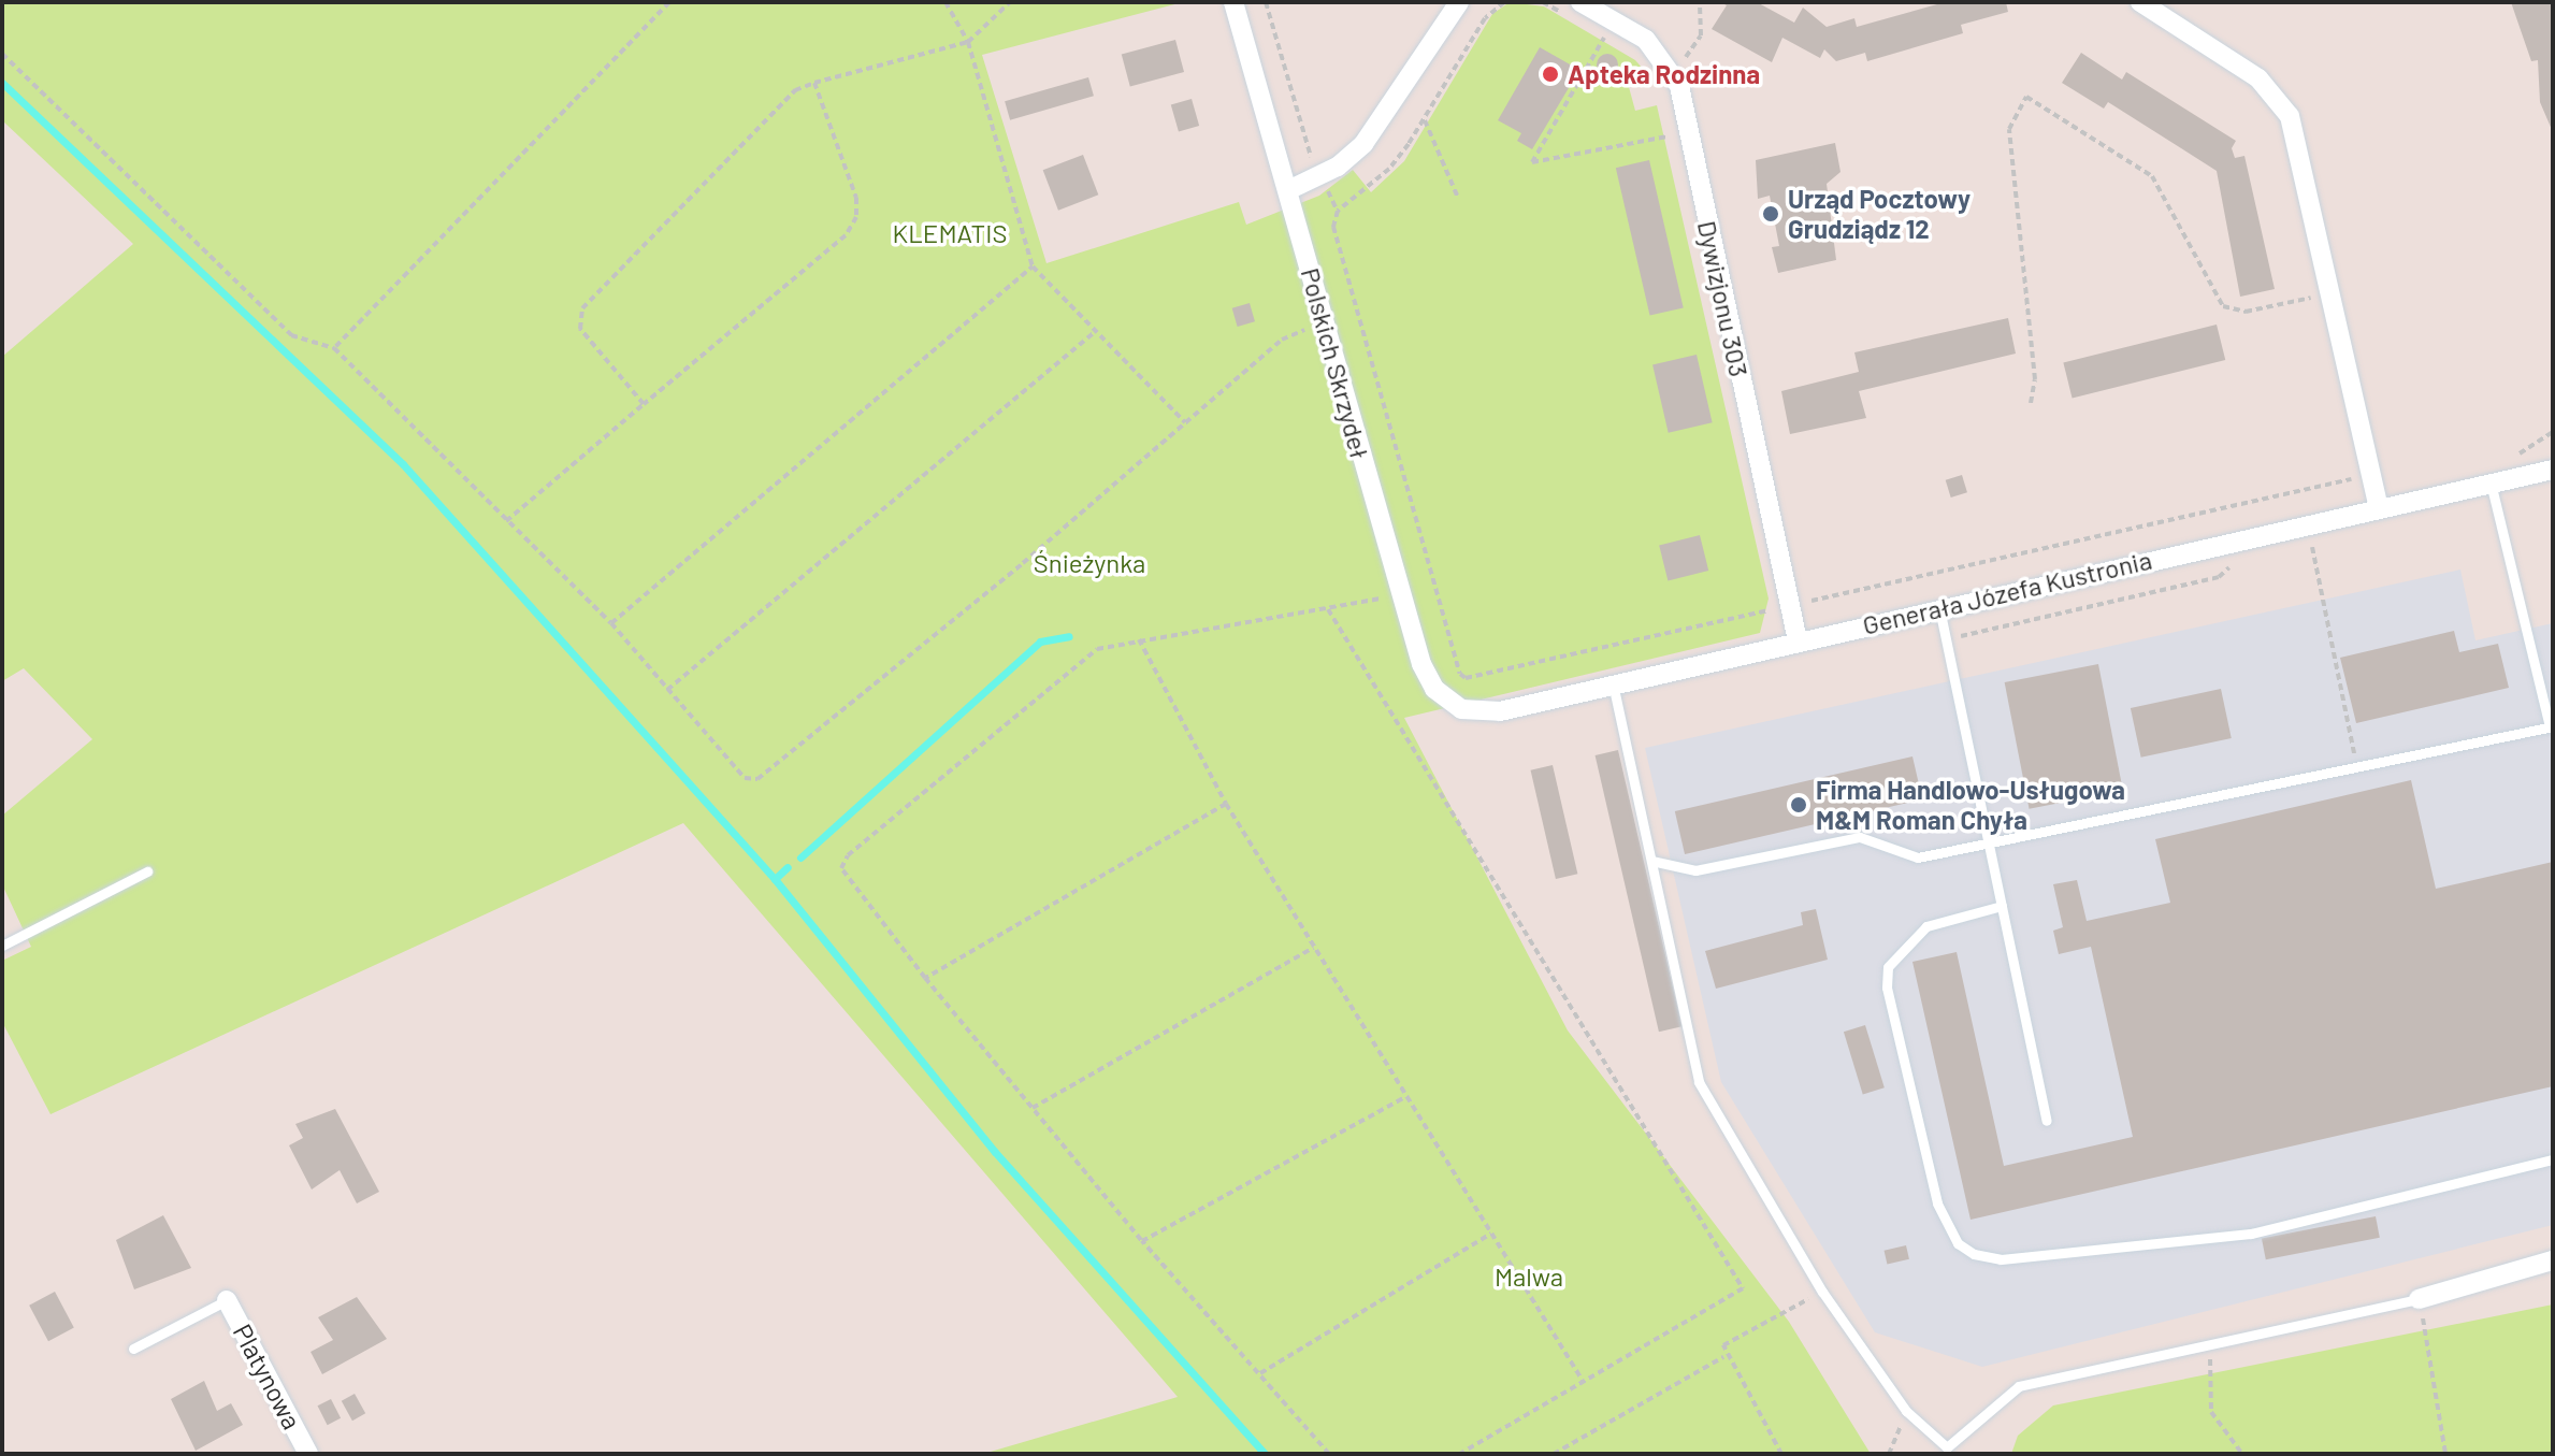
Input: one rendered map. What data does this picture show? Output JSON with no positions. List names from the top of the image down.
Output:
{
  "streets": {
    "street": [
      "Dywizjonu 303",
      "Polskich Skrzydeł",
      "Generała Józefa Kustronia",
      "Platynowa"
    ]
  },
  "crossings": [
    ["Dywizjonu 303", "Generała Józefa Kustronia"],
    ["Polskich Skrzydeł", "Generała Józefa Kustronia"]
  ],
  "parks": ["KLEMATIS", "Śnieżynka", "Malwa"],
  "places": ["Apteka Rodzinna", "Urząd Pocztowy Grudziądz 12", "Firma Handlowo-Usługowa M&M Roman Chyła"]
}
